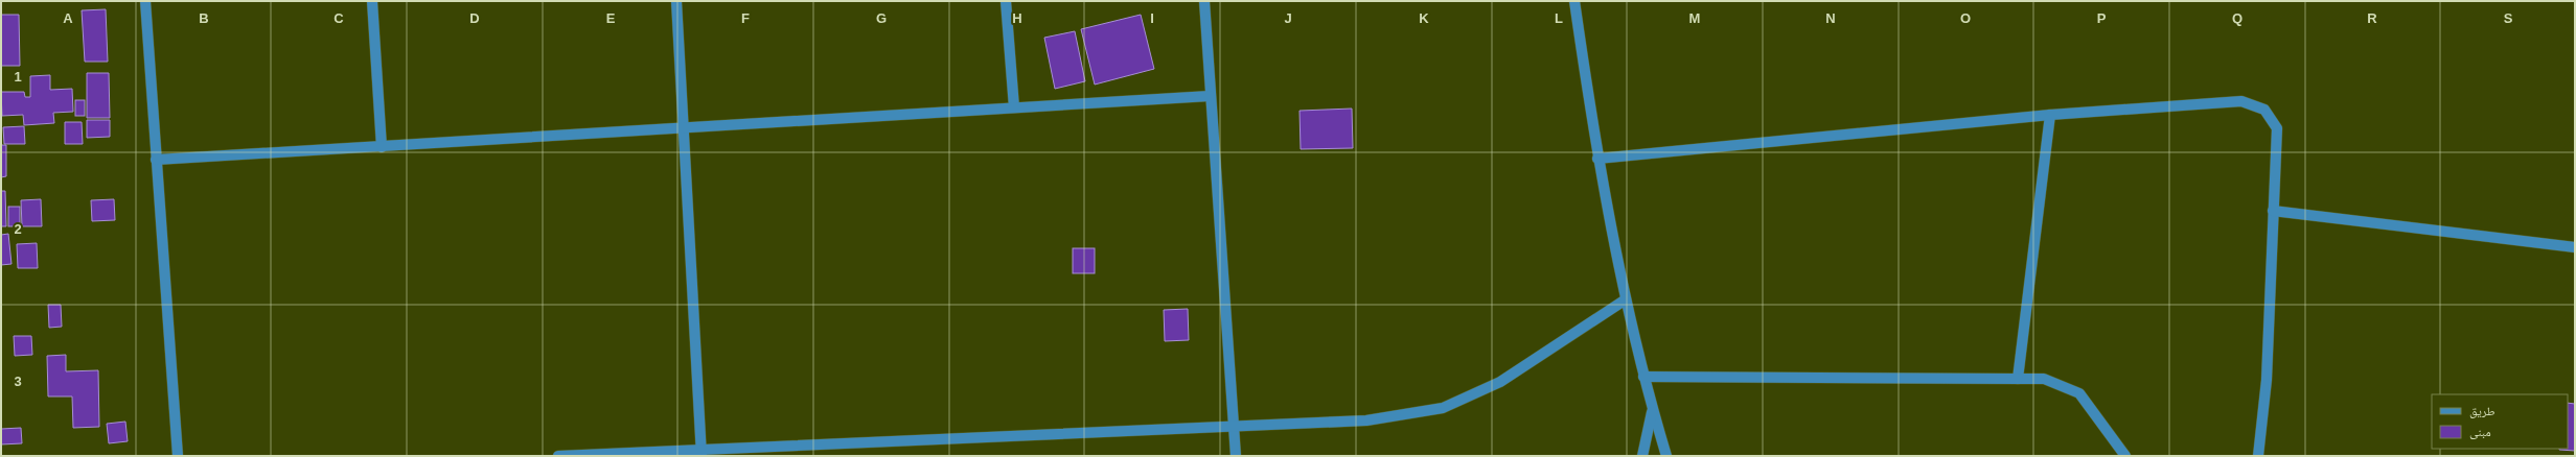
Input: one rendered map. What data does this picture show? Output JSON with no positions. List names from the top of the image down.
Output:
{
  "legend": ["طريق", "مبنى"],
  "grid": {
    "columns": [
      "A",
      "B",
      "C",
      "D",
      "E",
      "F",
      "G",
      "H",
      "I",
      "J",
      "K",
      "L",
      "M",
      "N",
      "O",
      "P",
      "Q",
      "R",
      "S"
    ],
    "rows": ["1", "2", "3"]
  }
}
